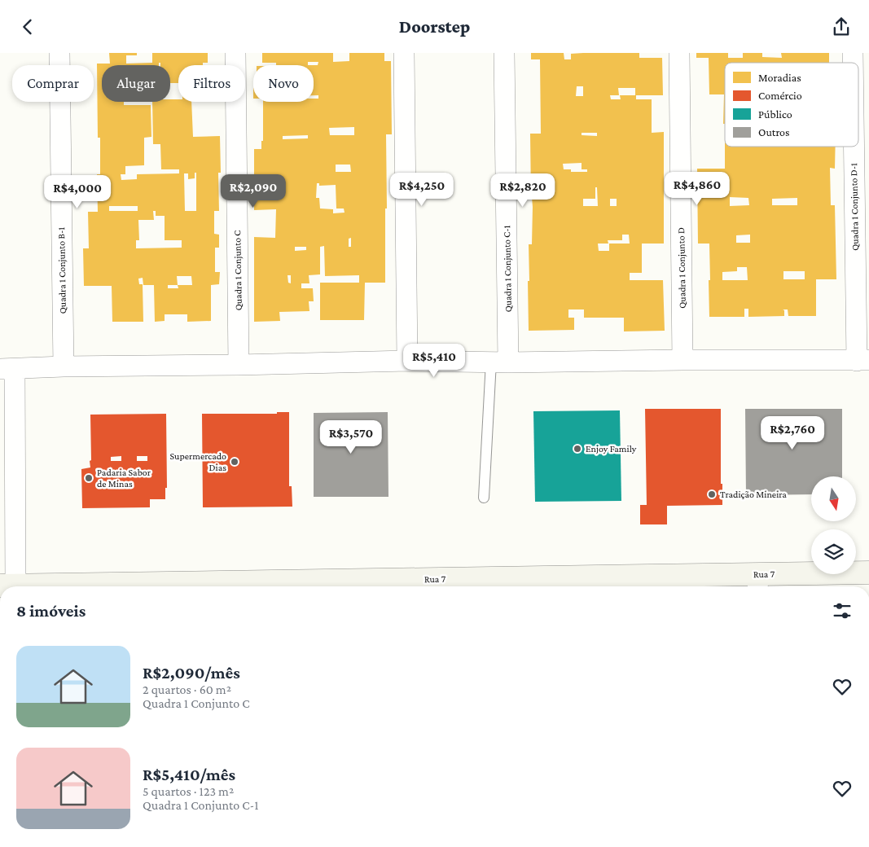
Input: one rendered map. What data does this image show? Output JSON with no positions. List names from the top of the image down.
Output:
{
  "streets": {
    "main road": ["Rua 7"],
    "street": [
      "Quadra 1 Conjunto D-1",
      "Quadra 1 Conjunto D",
      "Quadra 1 Conjunto C-1",
      "Quadra 1 Conjunto B-1",
      "Quadra 1 Conjunto C"
    ]
  },
  "places": [
    "Enjoy Family",
    "Supermercado Dias",
    "Padaria Sabor de Minas",
    "Tradição Mineira"
  ],
  "legend": [
    "Moradias",
    "Comércio",
    "Público",
    "Outros"
  ],
  "north": "bottom",
  "page": {
    "header": "Doorstep",
    "chip": [
      "Comprar",
      "Alugar",
      "Filtros",
      "Novo"
    ],
    "price": [
      "R$4,860",
      "R$4,250",
      "R$2,820",
      "R$2,090",
      "R$4,000",
      "R$5,410",
      "R$2,760",
      "R$3,570"
    ],
    "heading": "8 imóveis",
    "list": [
      {
        "name": "R$2,090/mês",
        "note": "2 quartos · 60 m² · Quadra 1 Conjunto C"
      },
      {
        "name": "R$5,410/mês",
        "note": "5 quartos · 123 m² · Quadra 1 Conjunto C-1"
      }
    ]
  }
}
